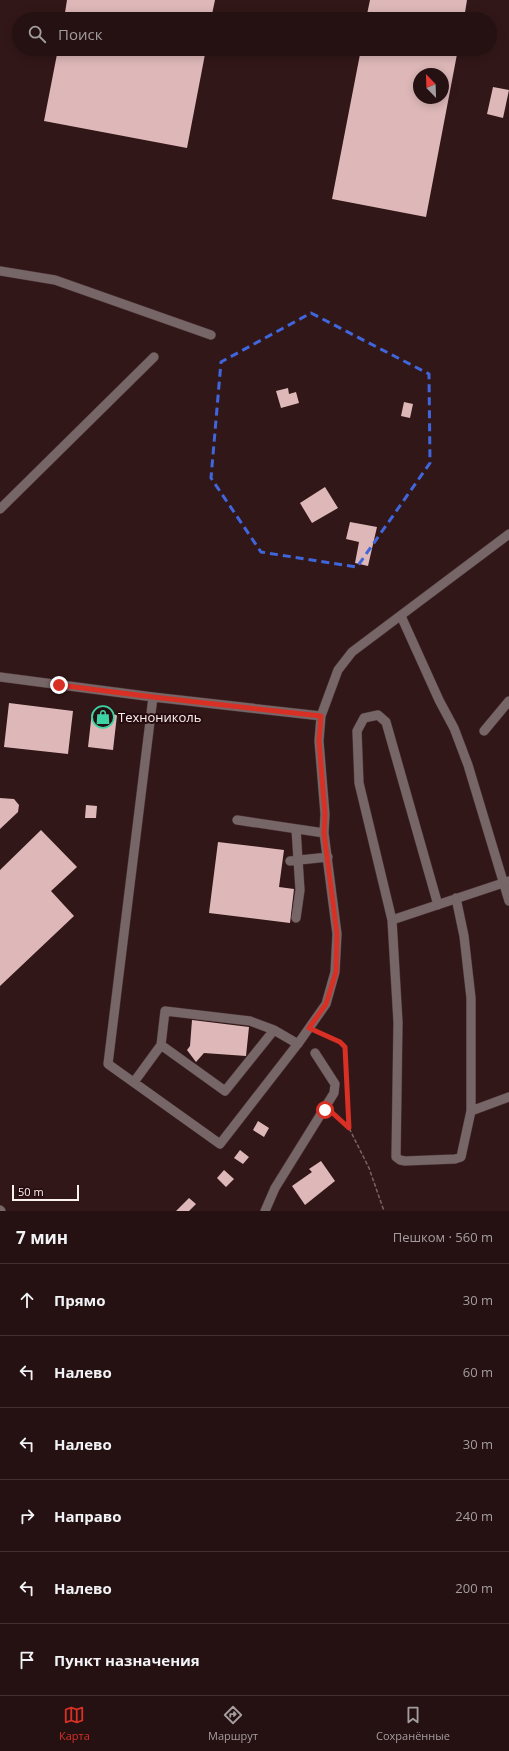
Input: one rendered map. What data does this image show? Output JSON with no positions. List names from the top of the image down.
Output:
{
  "places": {
    "shop": ["Технониколь"]
  },
  "scale_bar": "50 m",
  "north": "top left",
  "page": {
    "search": "Поиск",
    "scale": "50 m",
    "heading": ["7 мин", "Пешком · 560 m"],
    "list": [
      ["Прямо", "30 m"],
      ["Налево", "60 m"],
      ["Налево", "30 m"],
      ["Направо", "240 m"],
      ["Налево", "200 m"],
      "Пункт назначения"
    ],
    "nav": ["Карта", "Маршрут", "Сохранённые"]
  }
}
